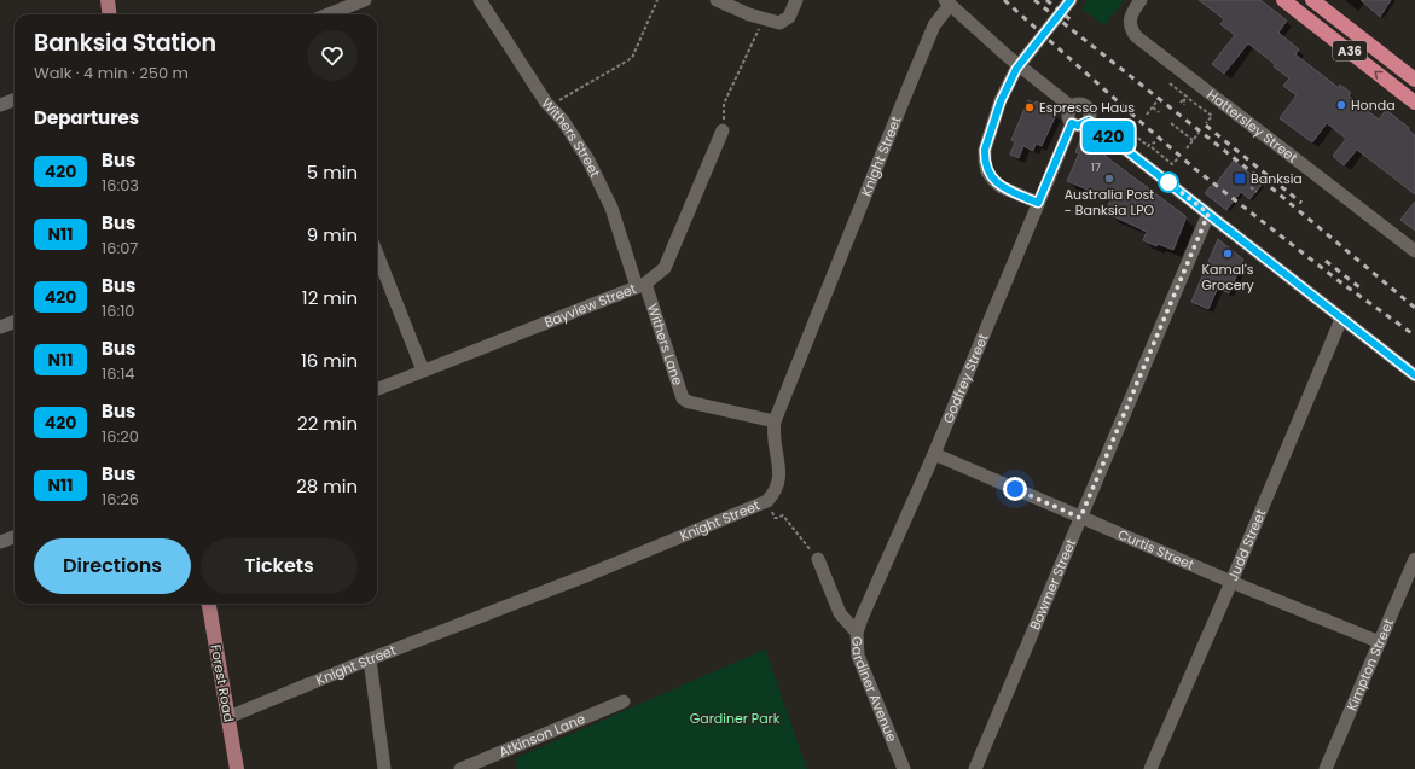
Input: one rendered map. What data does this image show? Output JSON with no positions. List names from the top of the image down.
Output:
{
  "streets": {
    "highway": ["A36"],
    "main road": ["Forest Road"],
    "street": [
      "Hattersley Street",
      "Withers Street",
      "Knight Street",
      "Bayview Street",
      "Withers Lane",
      "Godfrey Street",
      "Judd Street",
      "Curtis Street",
      "Bowmer Street",
      "Kimpton Street",
      "Gardiner Avenue",
      "Atkinson Lane"
    ]
  },
  "crossings": [
    ["Withers Street", "Bayview Street"],
    ["Withers Street", "Withers Lane"],
    ["Knight Street", "Withers Lane"],
    ["Knight Street", "Forest Road"],
    ["Bayview Street", "Withers Lane"],
    ["Godfrey Street", "Curtis Street"],
    ["Godfrey Street", "Gardiner Avenue"],
    ["Judd Street", "Curtis Street"],
    ["Curtis Street", "Bowmer Street"],
    ["Curtis Street", "Kimpton Street"]
  ],
  "parks": ["Gardiner Park"],
  "places": {
    "other": [
      "Honda",
      "Espresso Haus",
      "Australia Post - Banksia LPO",
      "Kamal's Grocery"
    ],
    "transit": ["Banksia"]
  },
  "lines": ["bus line 420"],
  "house_numbers": ["17"],
  "page": {
    "on_map": "420",
    "heading": [
      ["Banksia Station", "Walk · 4 min · 250 m"],
      "Departures"
    ],
    "list": [
      {
        "mark": "420",
        "name": "Bus",
        "note": "16:03",
        "value": "5 min"
      },
      {
        "mark": "N11",
        "name": "Bus",
        "note": "16:07",
        "value": "9 min"
      },
      {
        "mark": "420",
        "name": "Bus",
        "note": "16:10",
        "value": "12 min"
      },
      {
        "mark": "N11",
        "name": "Bus",
        "note": "16:14",
        "value": "16 min"
      },
      {
        "mark": "420",
        "name": "Bus",
        "note": "16:20",
        "value": "22 min"
      },
      {
        "mark": "N11",
        "name": "Bus",
        "note": "16:26",
        "value": "28 min"
      }
    ],
    "buttons": ["Directions", "Tickets"]
  }
}
